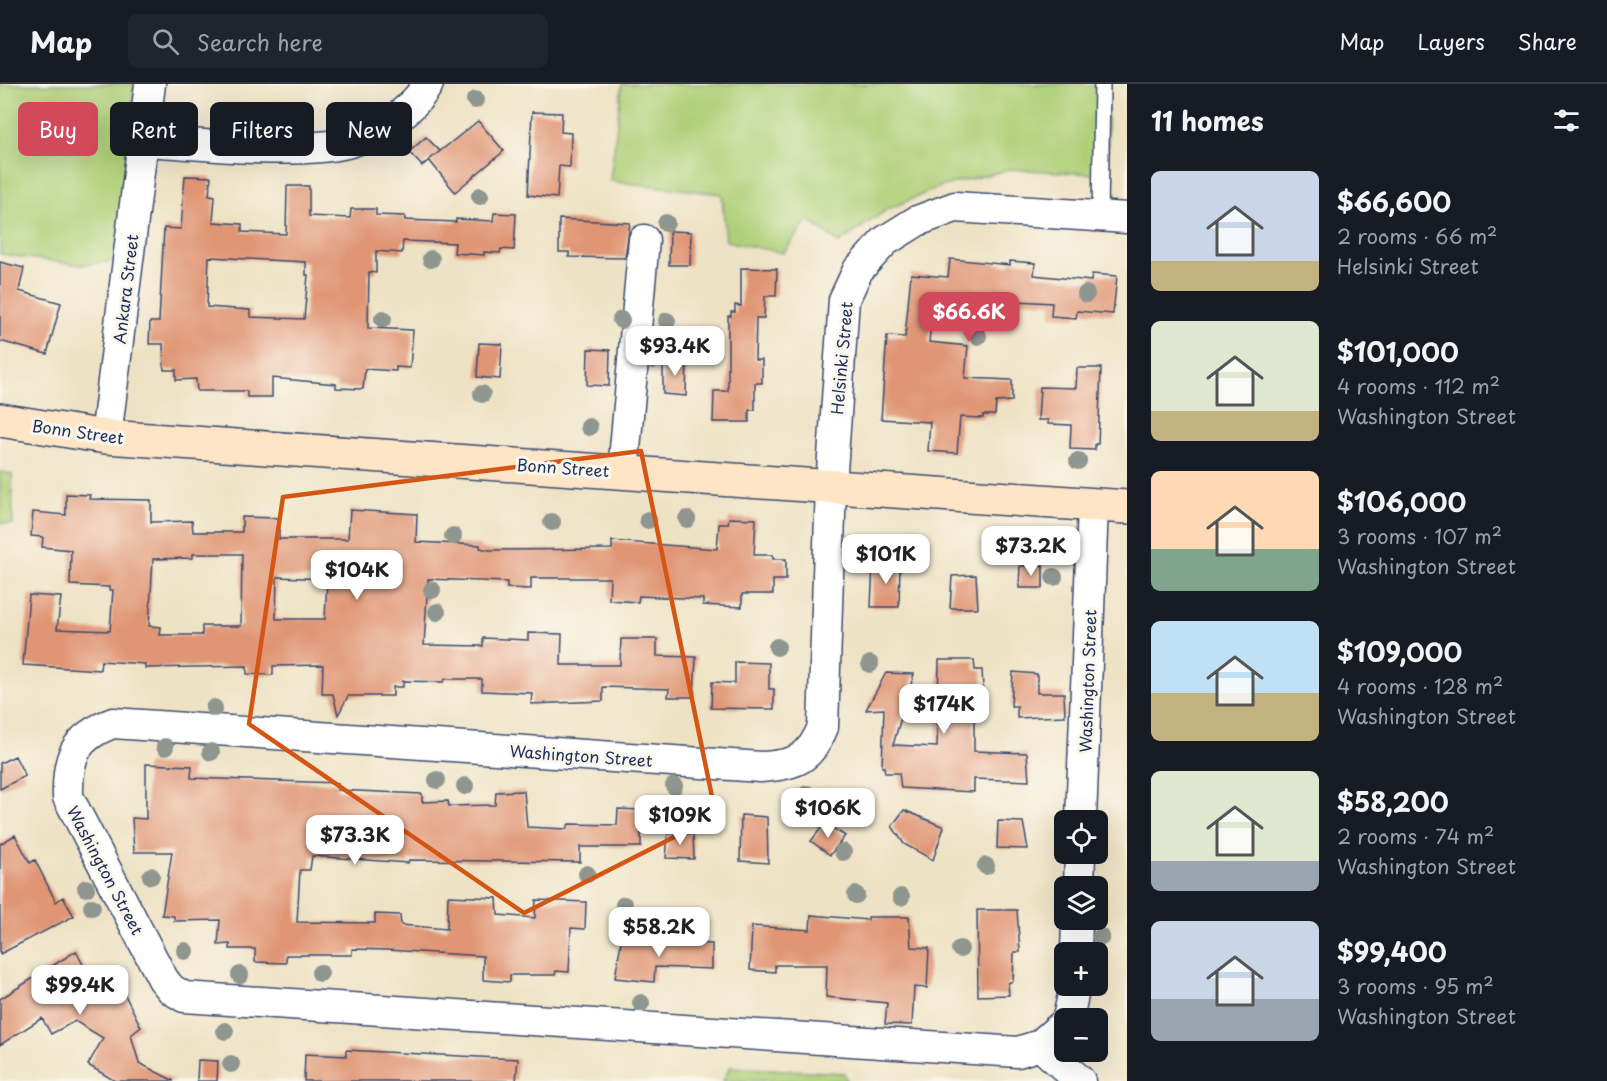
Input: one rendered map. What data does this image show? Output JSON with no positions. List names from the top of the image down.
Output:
{
  "streets": {
    "street": [
      "Ankara Street",
      "Helsinki Street",
      "Bonn Street",
      "Washington Street"
    ]
  },
  "crossings": [
    ["Ankara Street", "Bonn Street"],
    ["Helsinki Street", "Bonn Street"],
    ["Helsinki Street", "Washington Street"],
    ["Bonn Street", "Washington Street"]
  ],
  "page": {
    "header": "Map",
    "search": "Search here",
    "nav": ["Map", "Layers", "Share"],
    "heading": "11 homes",
    "chip": [
      "Buy",
      "Rent",
      "Filters",
      "New"
    ],
    "list": [
      {
        "name": "$66,600",
        "note": "2 rooms · 66 m² · Helsinki Street"
      },
      {
        "name": "$101,000",
        "note": "4 rooms · 112 m² · Washington Street"
      },
      {
        "name": "$106,000",
        "note": "3 rooms · 107 m² · Washington Street"
      },
      {
        "name": "$109,000",
        "note": "4 rooms · 128 m² · Washington Street"
      },
      {
        "name": "$58,200",
        "note": "2 rooms · 74 m² · Washington Street"
      },
      {
        "name": "$99,400",
        "note": "3 rooms · 95 m² · Washington Street"
      }
    ],
    "price": [
      "$66.6K",
      "$93.4K",
      "$73.2K",
      "$101K",
      "$104K",
      "$174K",
      "$106K",
      "$109K",
      "$73.3K",
      "$58.2K",
      "$99.4K"
    ],
    "map_buttons": ["+", "−"]
  }
}
